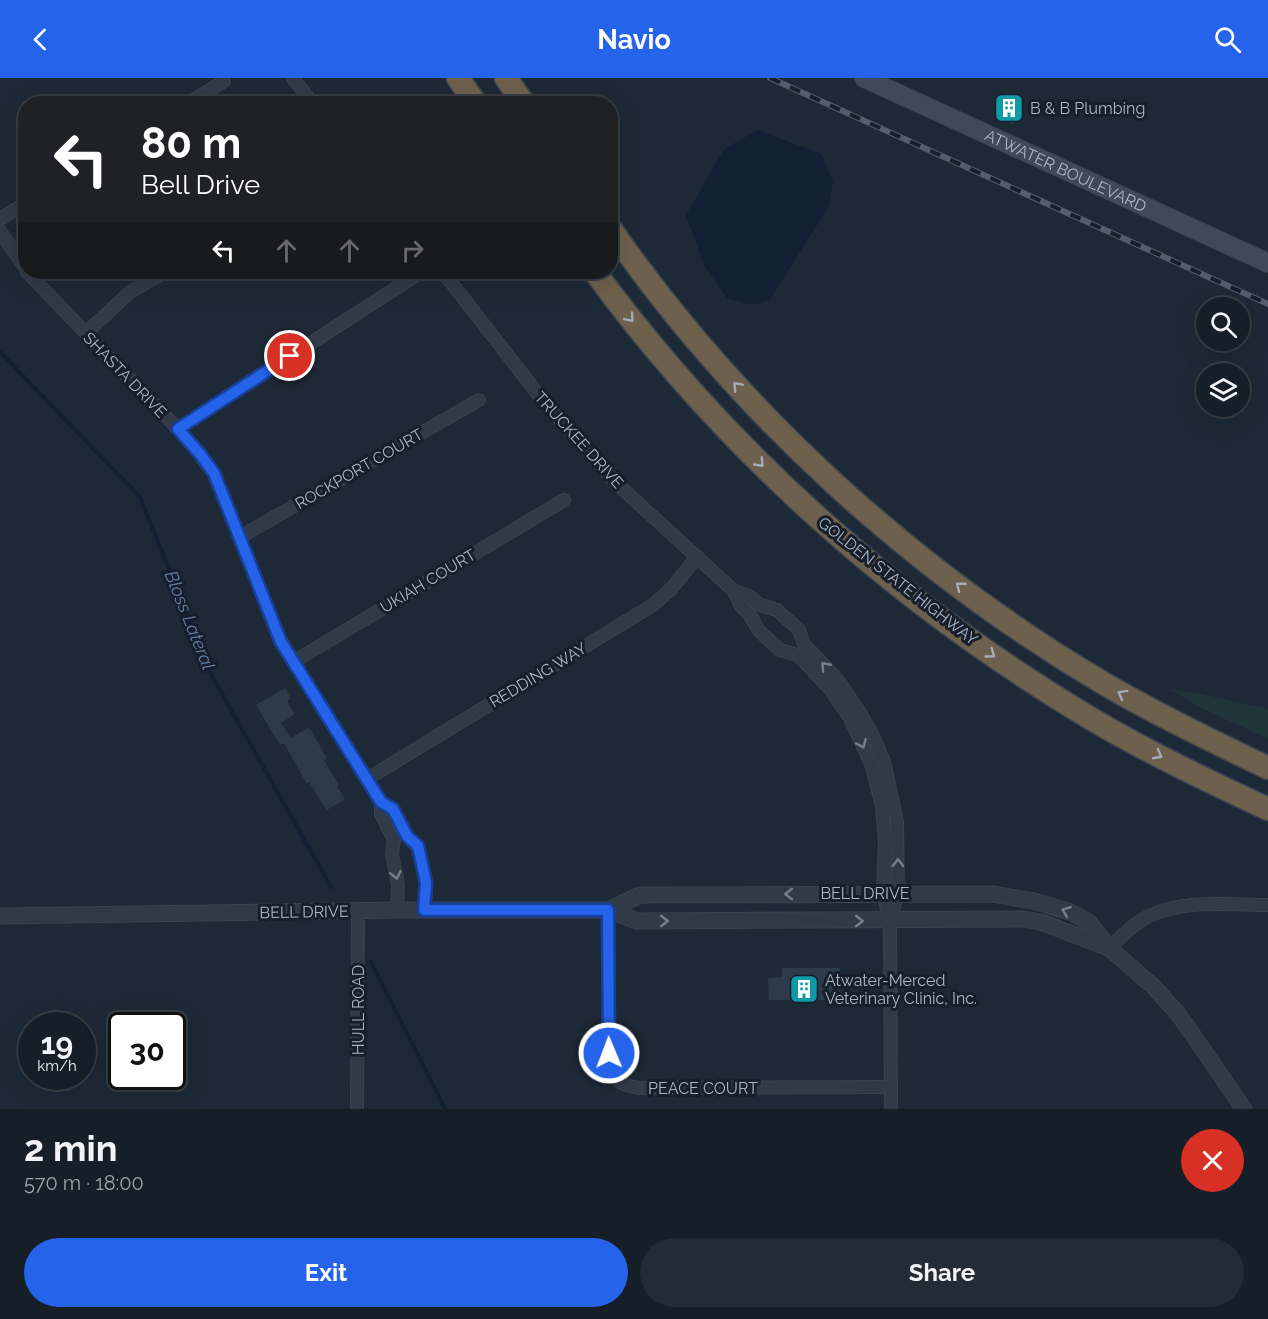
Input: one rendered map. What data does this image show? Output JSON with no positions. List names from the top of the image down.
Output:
{
  "streets": {
    "highway": ["GOLDEN STATE HIGHWAY"],
    "main road": ["ATWATER BOULEVARD"],
    "street": [
      "SHASTA DRIVE",
      "TRUCKEE DRIVE",
      "ROCKPORT COURT",
      "UKIAH COURT",
      "REDDING WAY",
      "BELL DRIVE",
      "HULL ROAD",
      "PEACE COURT"
    ]
  },
  "crossings": [
    ["SHASTA DRIVE", "ROCKPORT COURT"],
    ["SHASTA DRIVE", "UKIAH COURT"],
    ["SHASTA DRIVE", "REDDING WAY"],
    ["SHASTA DRIVE", "BELL DRIVE"],
    ["TRUCKEE DRIVE", "REDDING WAY"],
    ["TRUCKEE DRIVE", "BELL DRIVE"],
    ["TRUCKEE DRIVE", "PEACE COURT"],
    ["BELL DRIVE", "HULL ROAD"],
    ["BELL DRIVE", "PEACE COURT"]
  ],
  "water": ["Bloss Lateral"],
  "places": {
    "building": ["B & B Plumbing", "Atwater-Merced Veterinary Clinic, Inc."]
  },
  "page": {
    "header": "Navio",
    "turn": ["80 m", "Bell Drive"],
    "speed": "19 km/h",
    "limit": "30",
    "heading": ["2 min", "570 m · 18:00"],
    "buttons": ["Exit", "Share"]
  }
}
